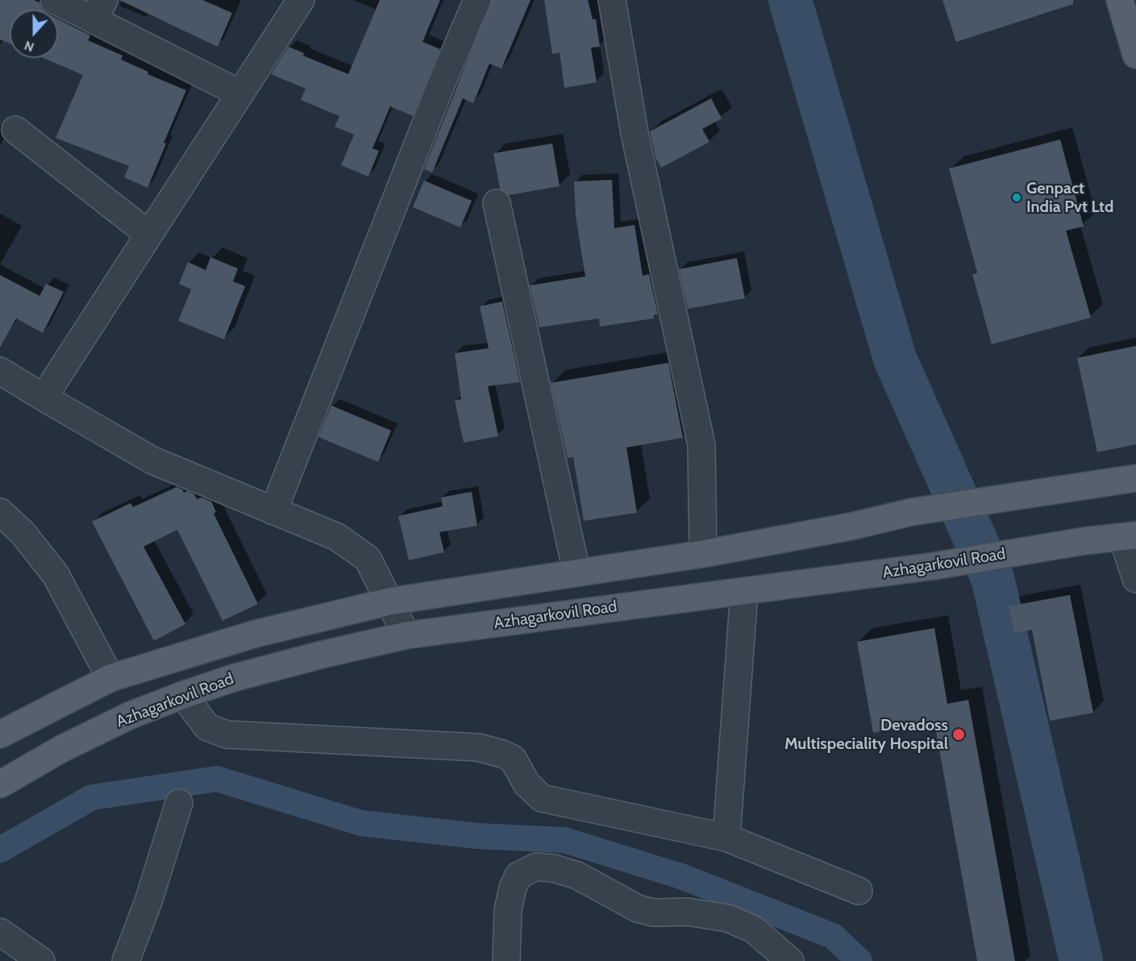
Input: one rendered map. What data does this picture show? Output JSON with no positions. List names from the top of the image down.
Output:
{
  "streets": {
    "main road": ["Azhagarkovil Road"]
  },
  "places": ["Genpact India Pvt Ltd", "Devadoss Multispeciality Hospital"],
  "north": "bottom"
}
